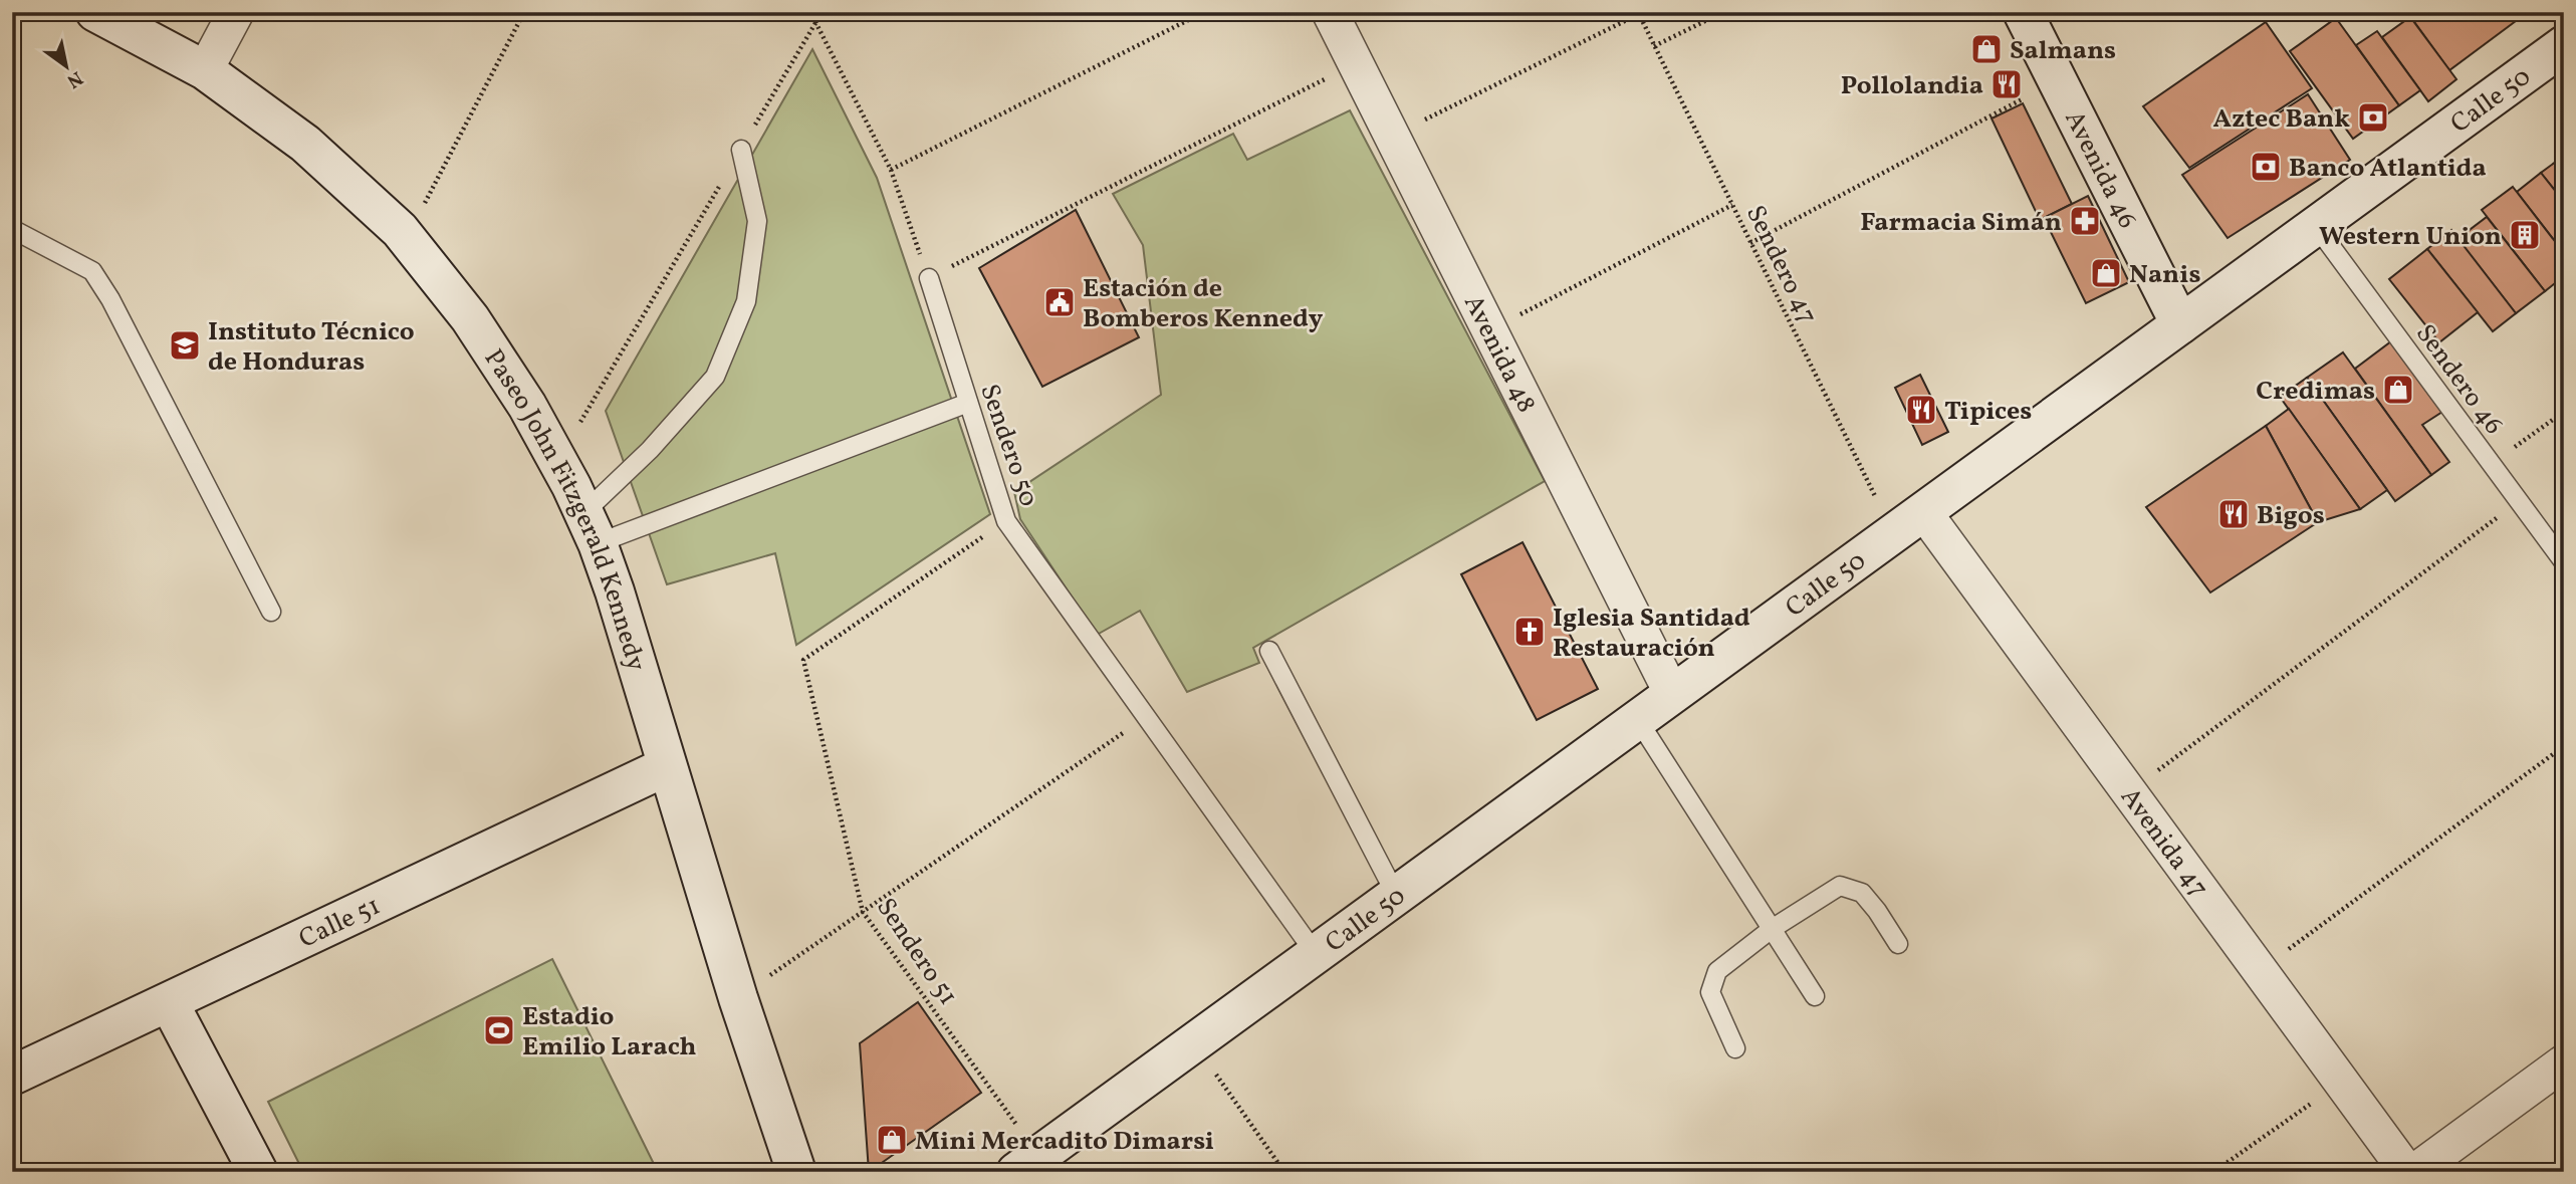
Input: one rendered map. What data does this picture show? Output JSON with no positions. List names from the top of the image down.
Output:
{
  "streets": {
    "street": [
      "Calle 50",
      "Avenida 46",
      "Avenida 48",
      "Paseo John Fitzgerald Kennedy",
      "Avenida 47",
      "Calle 51"
    ],
    "lane": ["Sendero 46", "Sendero 50"],
    "path": ["Sendero 47", "Sendero 51"]
  },
  "crossings": [
    ["Calle 50", "Avenida 46"],
    ["Calle 50", "Sendero 47"],
    ["Calle 50", "Avenida 48"],
    ["Calle 50", "Sendero 46"],
    ["Calle 50", "Sendero 50"],
    ["Calle 50", "Avenida 47"],
    ["Calle 50", "Sendero 51"],
    ["Sendero 47", "Avenida 47"],
    ["Sendero 50", "Sendero 51"],
    ["Paseo John Fitzgerald Kennedy", "Calle 51"]
  ],
  "places": {
    "shop": [
      "Salmans",
      "Nanis",
      "Credimas",
      "Mini Mercadito Dimarsi"
    ],
    "restaurant": ["Pollolandia", "Tipices", "Bigos"],
    "bank": ["Aztec Bank", "Banco Atlantida"],
    "pharmacy": ["Farmacia Simán"],
    "building": ["Western Union"],
    "public building": ["Estación de Bomberos Kennedy"],
    "school or university": ["Instituto Técnico de Honduras"],
    "church": ["Iglesia Santidad Restauración"],
    "sports": ["Estadio Emilio Larach"]
  },
  "north": "bottom right"
}
